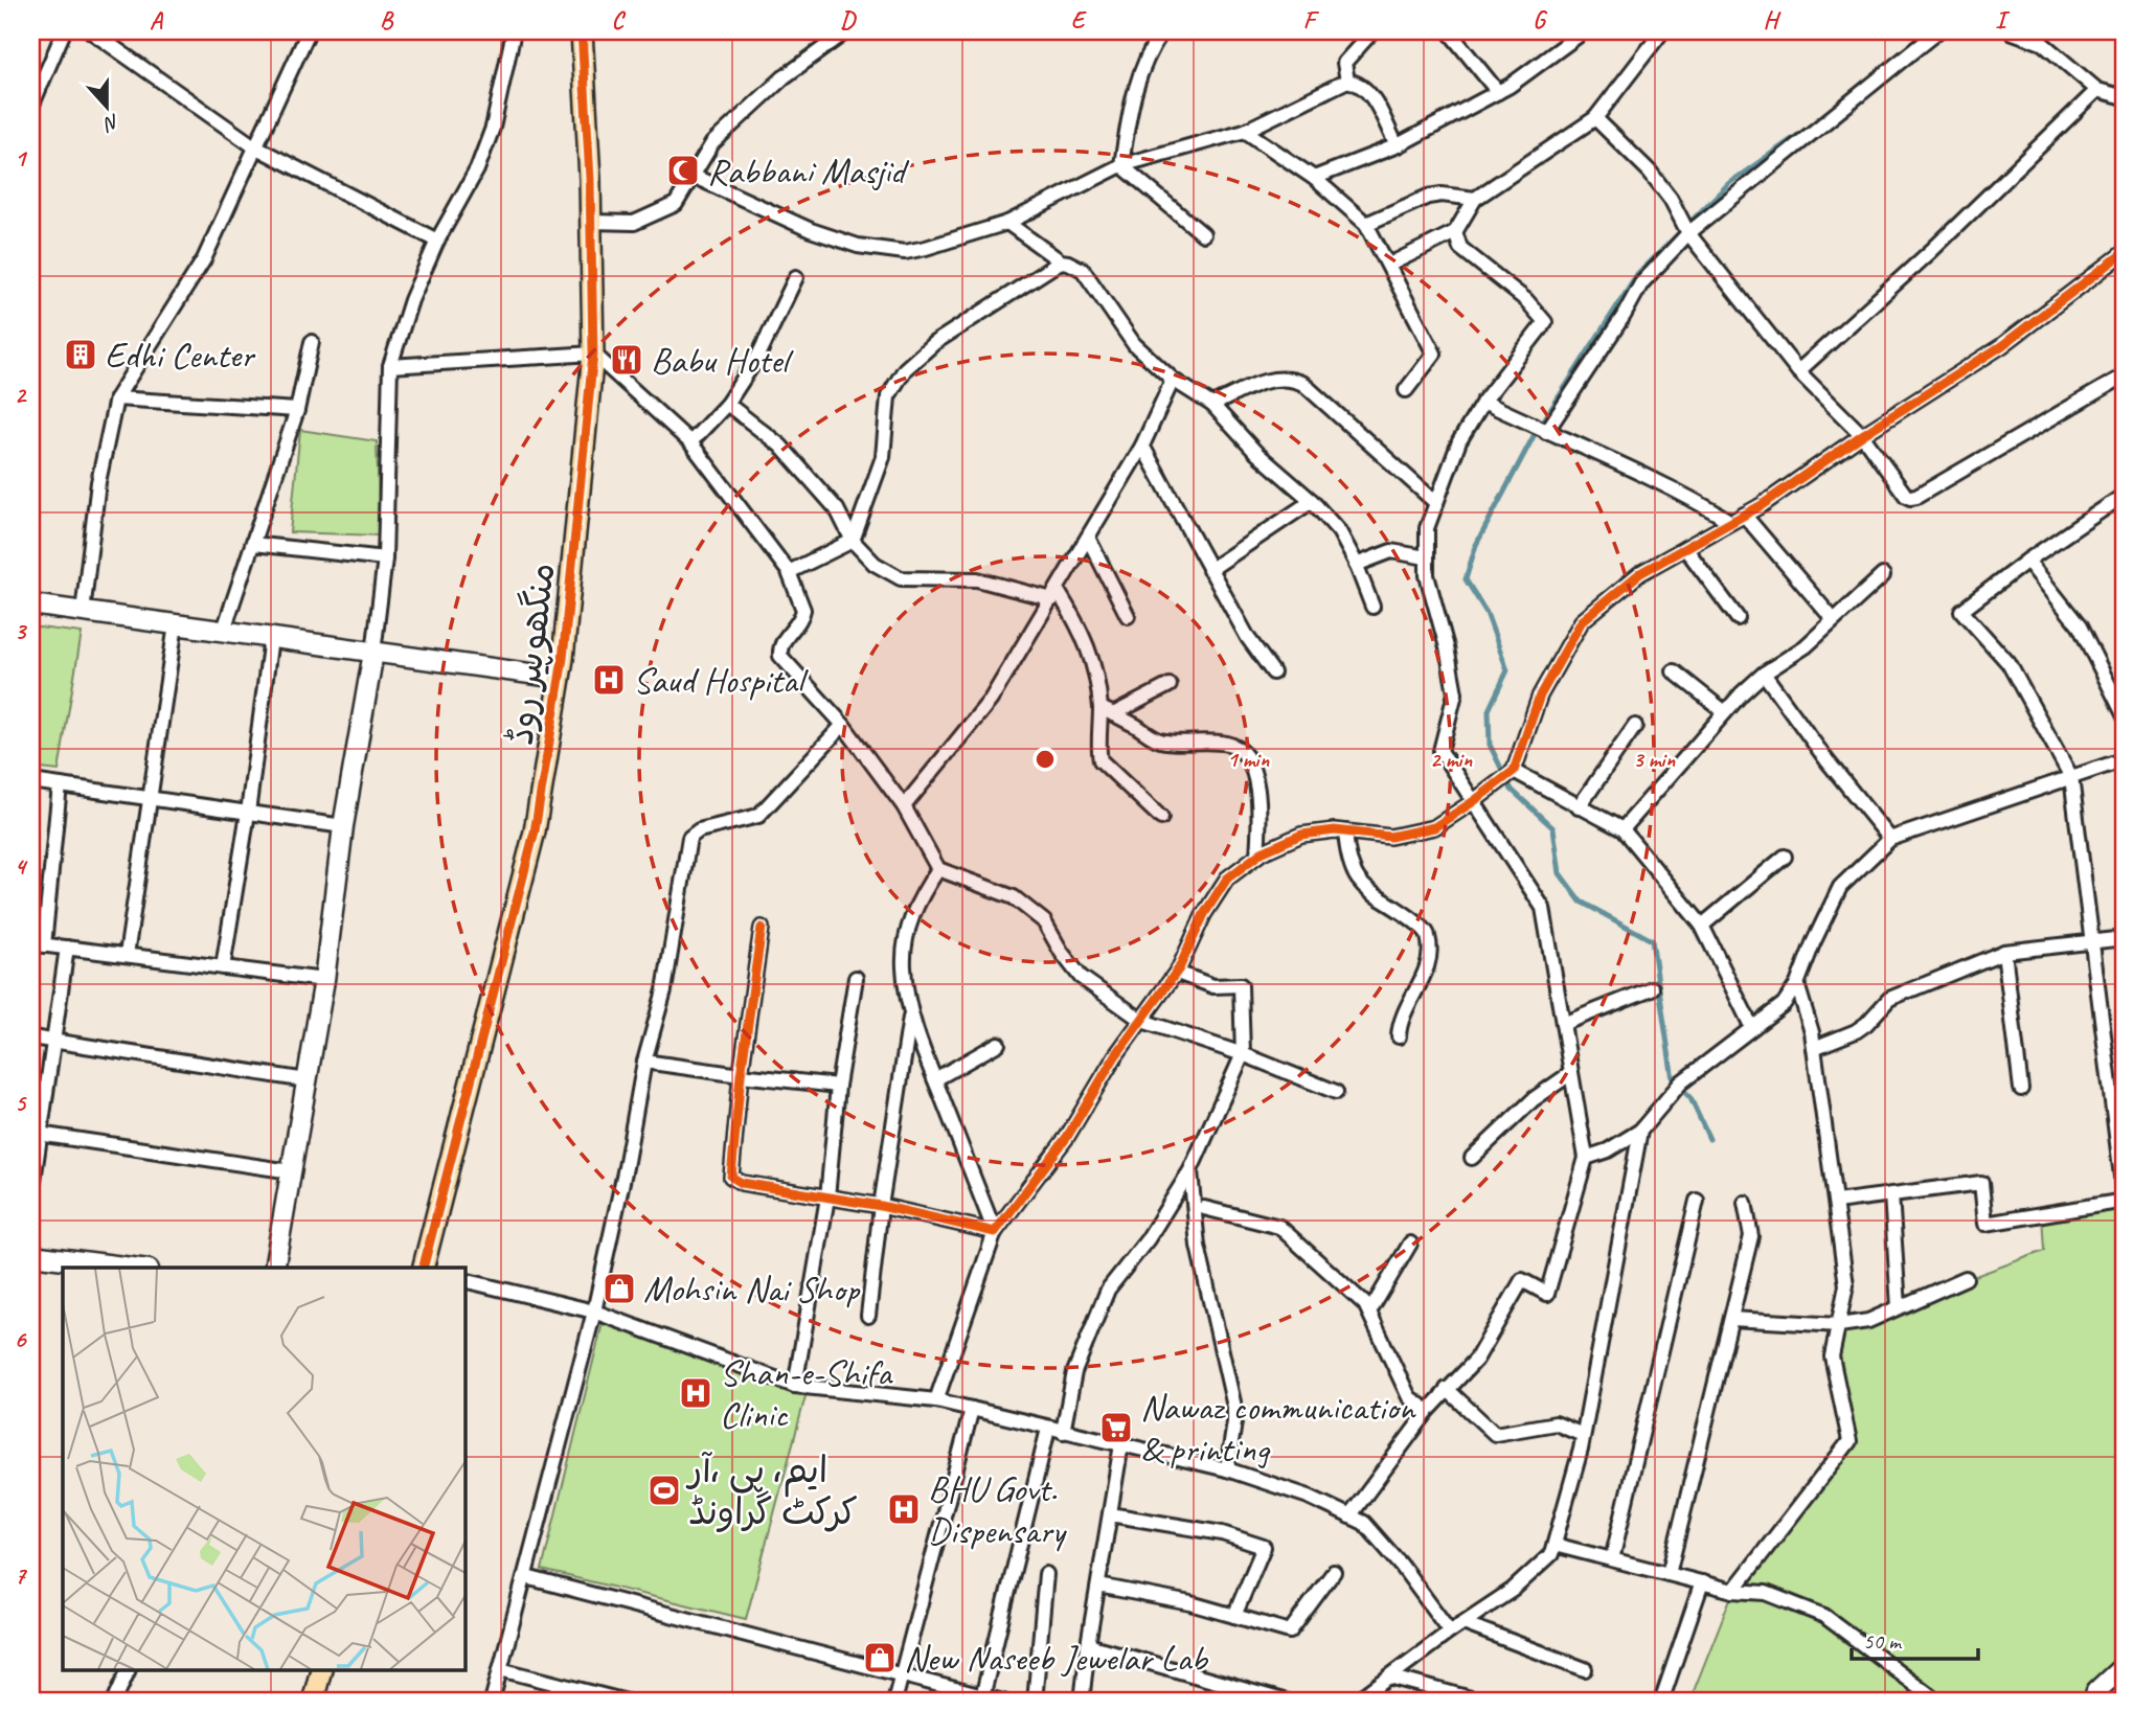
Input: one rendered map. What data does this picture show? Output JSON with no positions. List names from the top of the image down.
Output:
{
  "streets": {
    "main road": ["منگھوپیر روڈ"]
  },
  "places": {
    "mosque": ["Rabbani Masjid"],
    "building": ["Edhi Center"],
    "restaurant": ["Babu Hotel"],
    "hospital": ["Saud Hospital", "Shan-e-Shifa Clinic", "BHU Govt. Dispensary"],
    "shop": ["Mohsin Nai Shop", "New Naseeb Jewelar Lab"],
    "supermarket": ["Nawaz communication & printing"],
    "sports": ["ایم، پی ،آر کرکٹ گراونڈ"]
  },
  "scale_bar": "50 m",
  "north": "bottom",
  "grid": {
    "columns": [
      "A",
      "B",
      "C",
      "D",
      "E",
      "F",
      "G",
      "H",
      "I"
    ],
    "rows": [
      "1",
      "2",
      "3",
      "4",
      "5",
      "6",
      "7"
    ]
  },
  "rings": ["1 min", "2 min", "3 min"]
}
